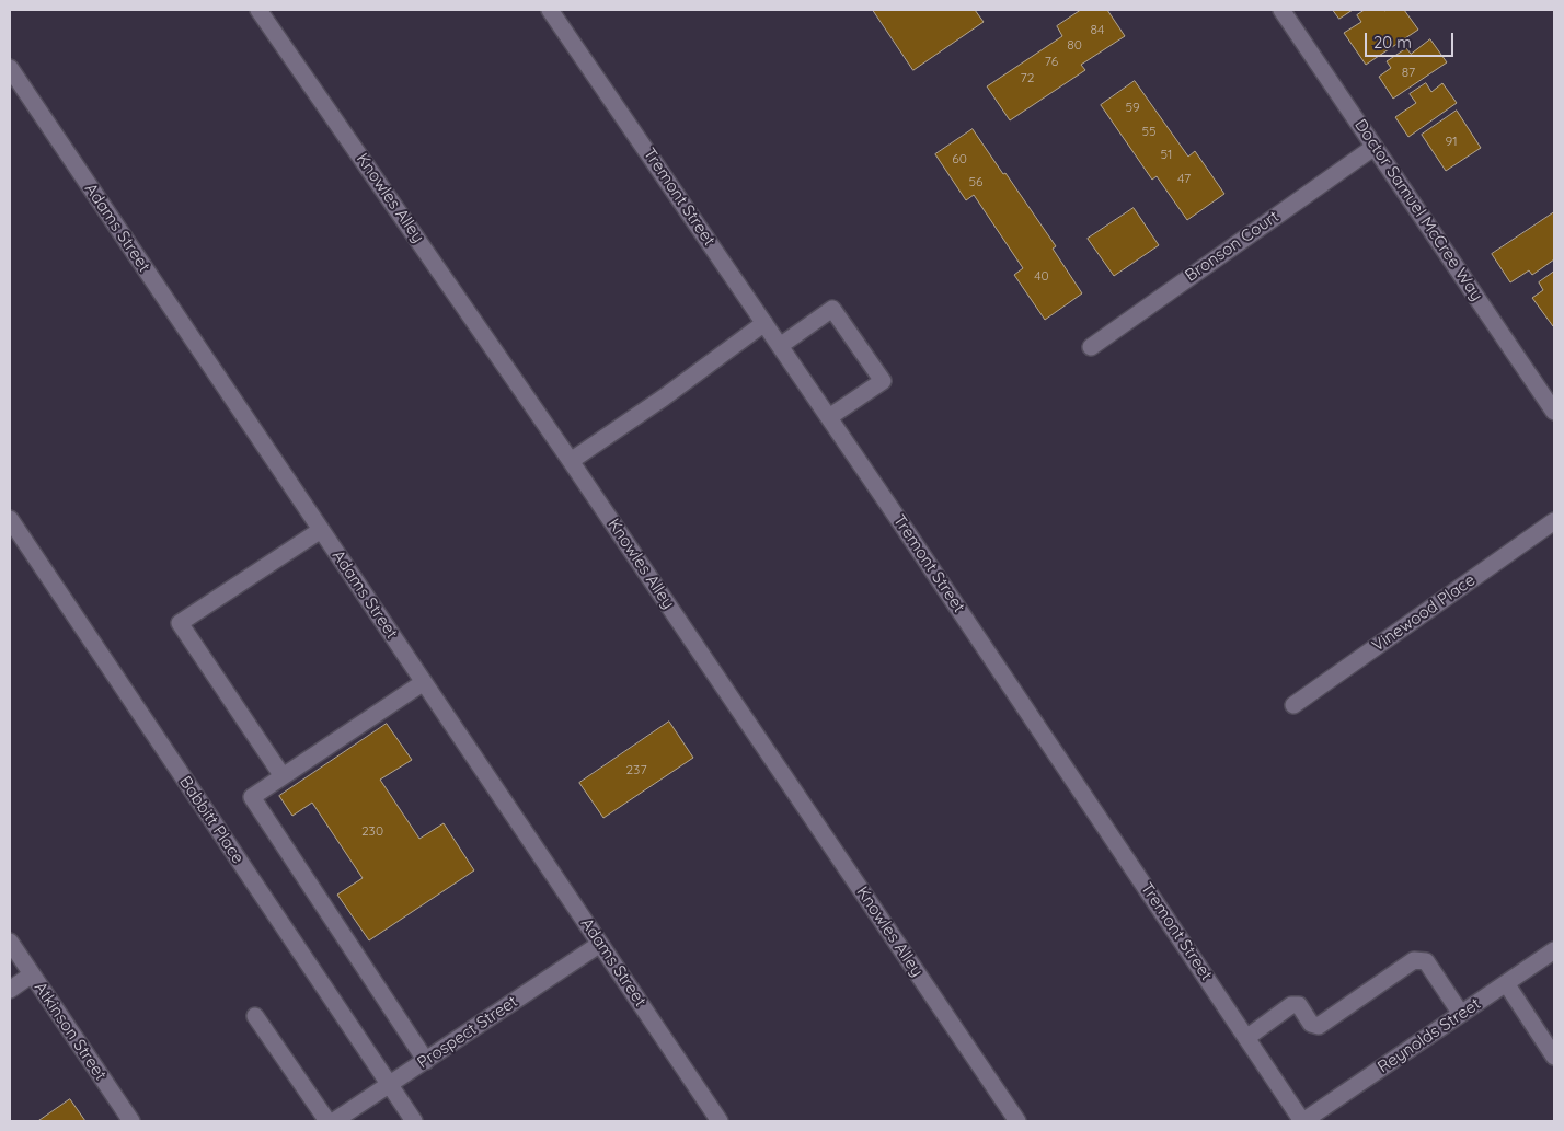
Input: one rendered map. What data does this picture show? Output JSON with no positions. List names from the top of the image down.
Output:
{
  "streets": {
    "street": [
      "Tremont Street",
      "Knowles Alley",
      "Doctor Samuel McCree Way",
      "Adams Street",
      "Bronson Court",
      "Vinewood Place",
      "Babbitt Place",
      "Atkinson Street",
      "Prospect Street",
      "Reynolds Street"
    ]
  },
  "crossings": [
    ["Tremont Street", "Reynolds Street"],
    ["Doctor Samuel McCree Way", "Bronson Court"],
    ["Adams Street", "Prospect Street"],
    ["Babbitt Place", "Prospect Street"]
  ],
  "house_numbers": [
    "84",
    "80",
    "76",
    "87",
    "72",
    "59",
    "55",
    "91",
    "51",
    "60",
    "47",
    "56",
    "40",
    "237",
    "230"
  ],
  "scale_bar": "20 m"
}
